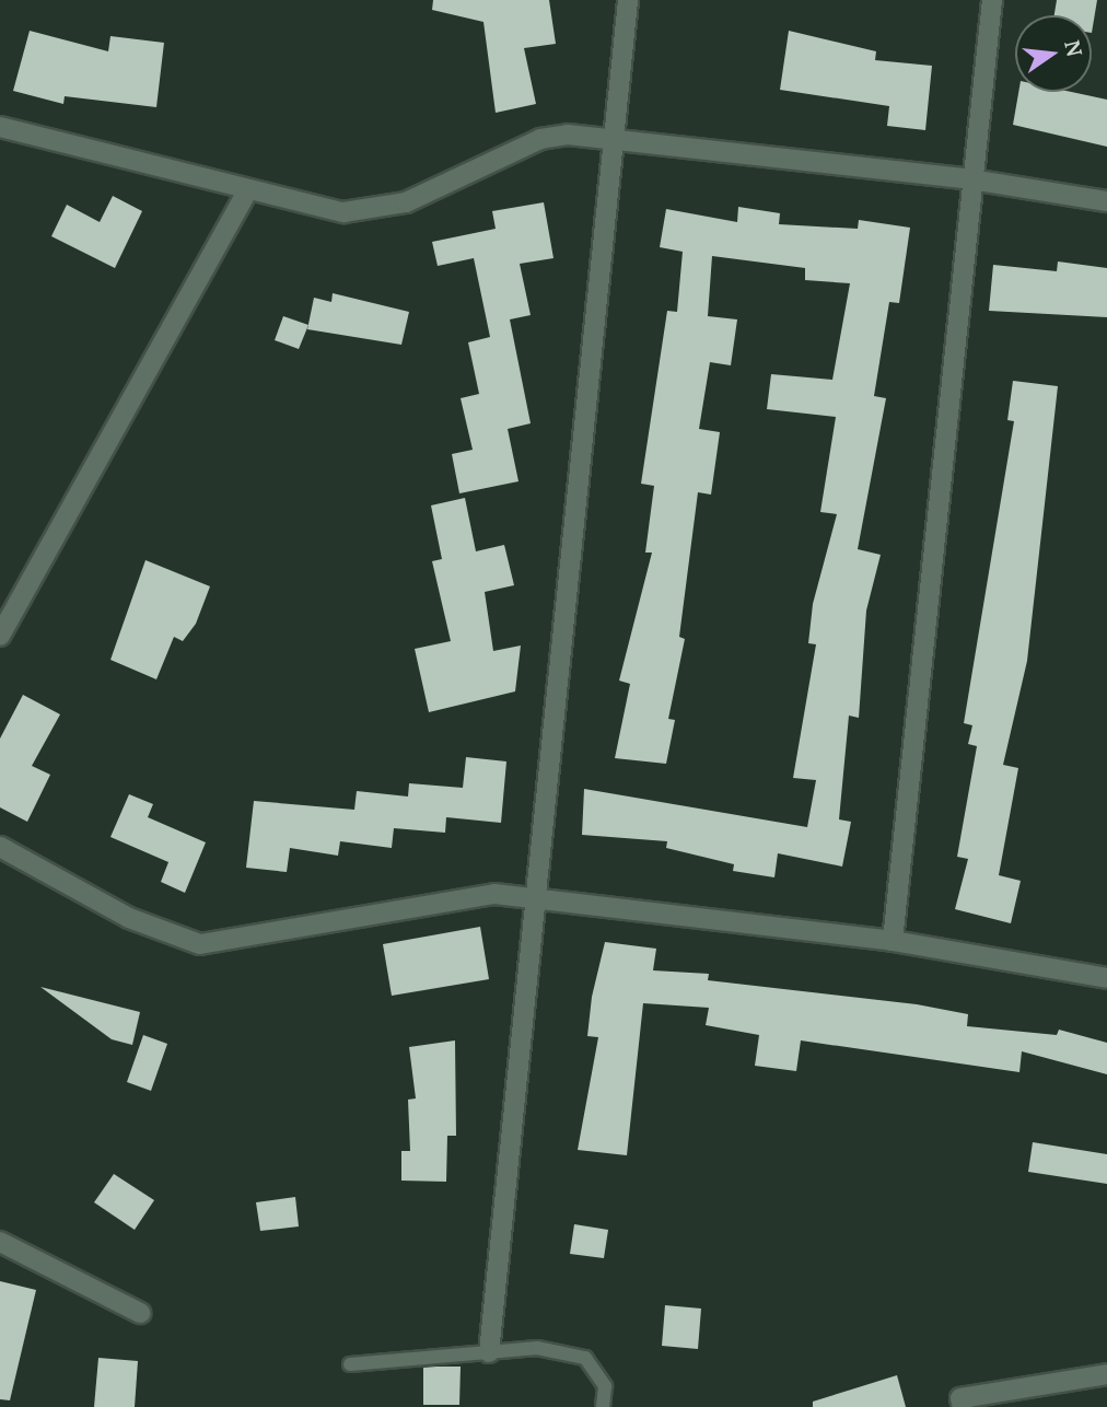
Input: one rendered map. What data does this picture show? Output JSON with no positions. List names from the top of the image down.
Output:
{
  "north": "right"
}
